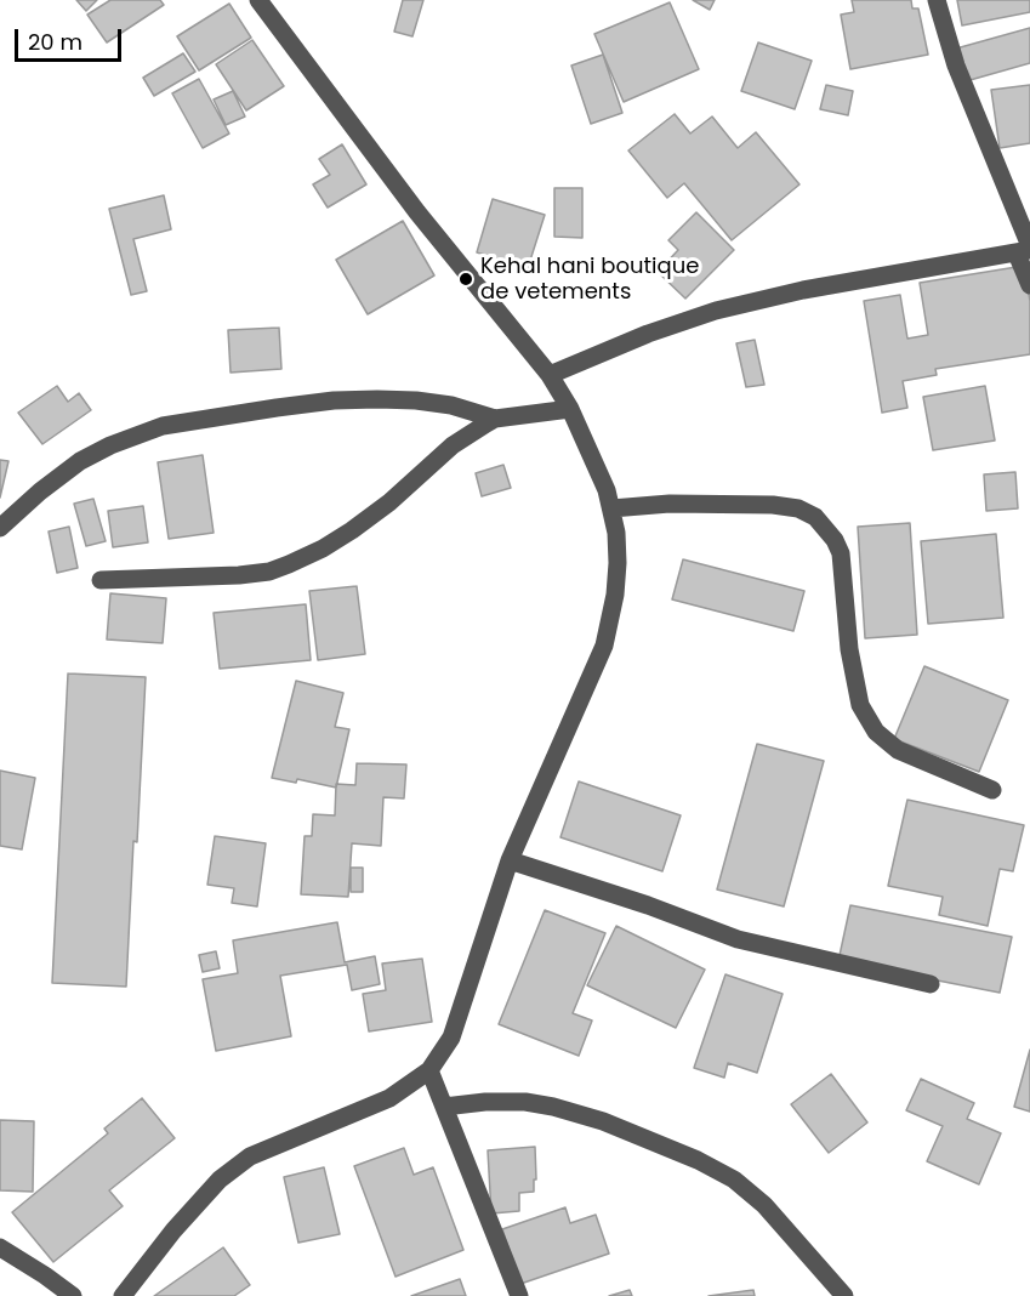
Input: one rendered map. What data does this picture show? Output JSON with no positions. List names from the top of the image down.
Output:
{
  "places": ["Kehal hani boutique de vetements"],
  "scale_bar": "20 m"
}
